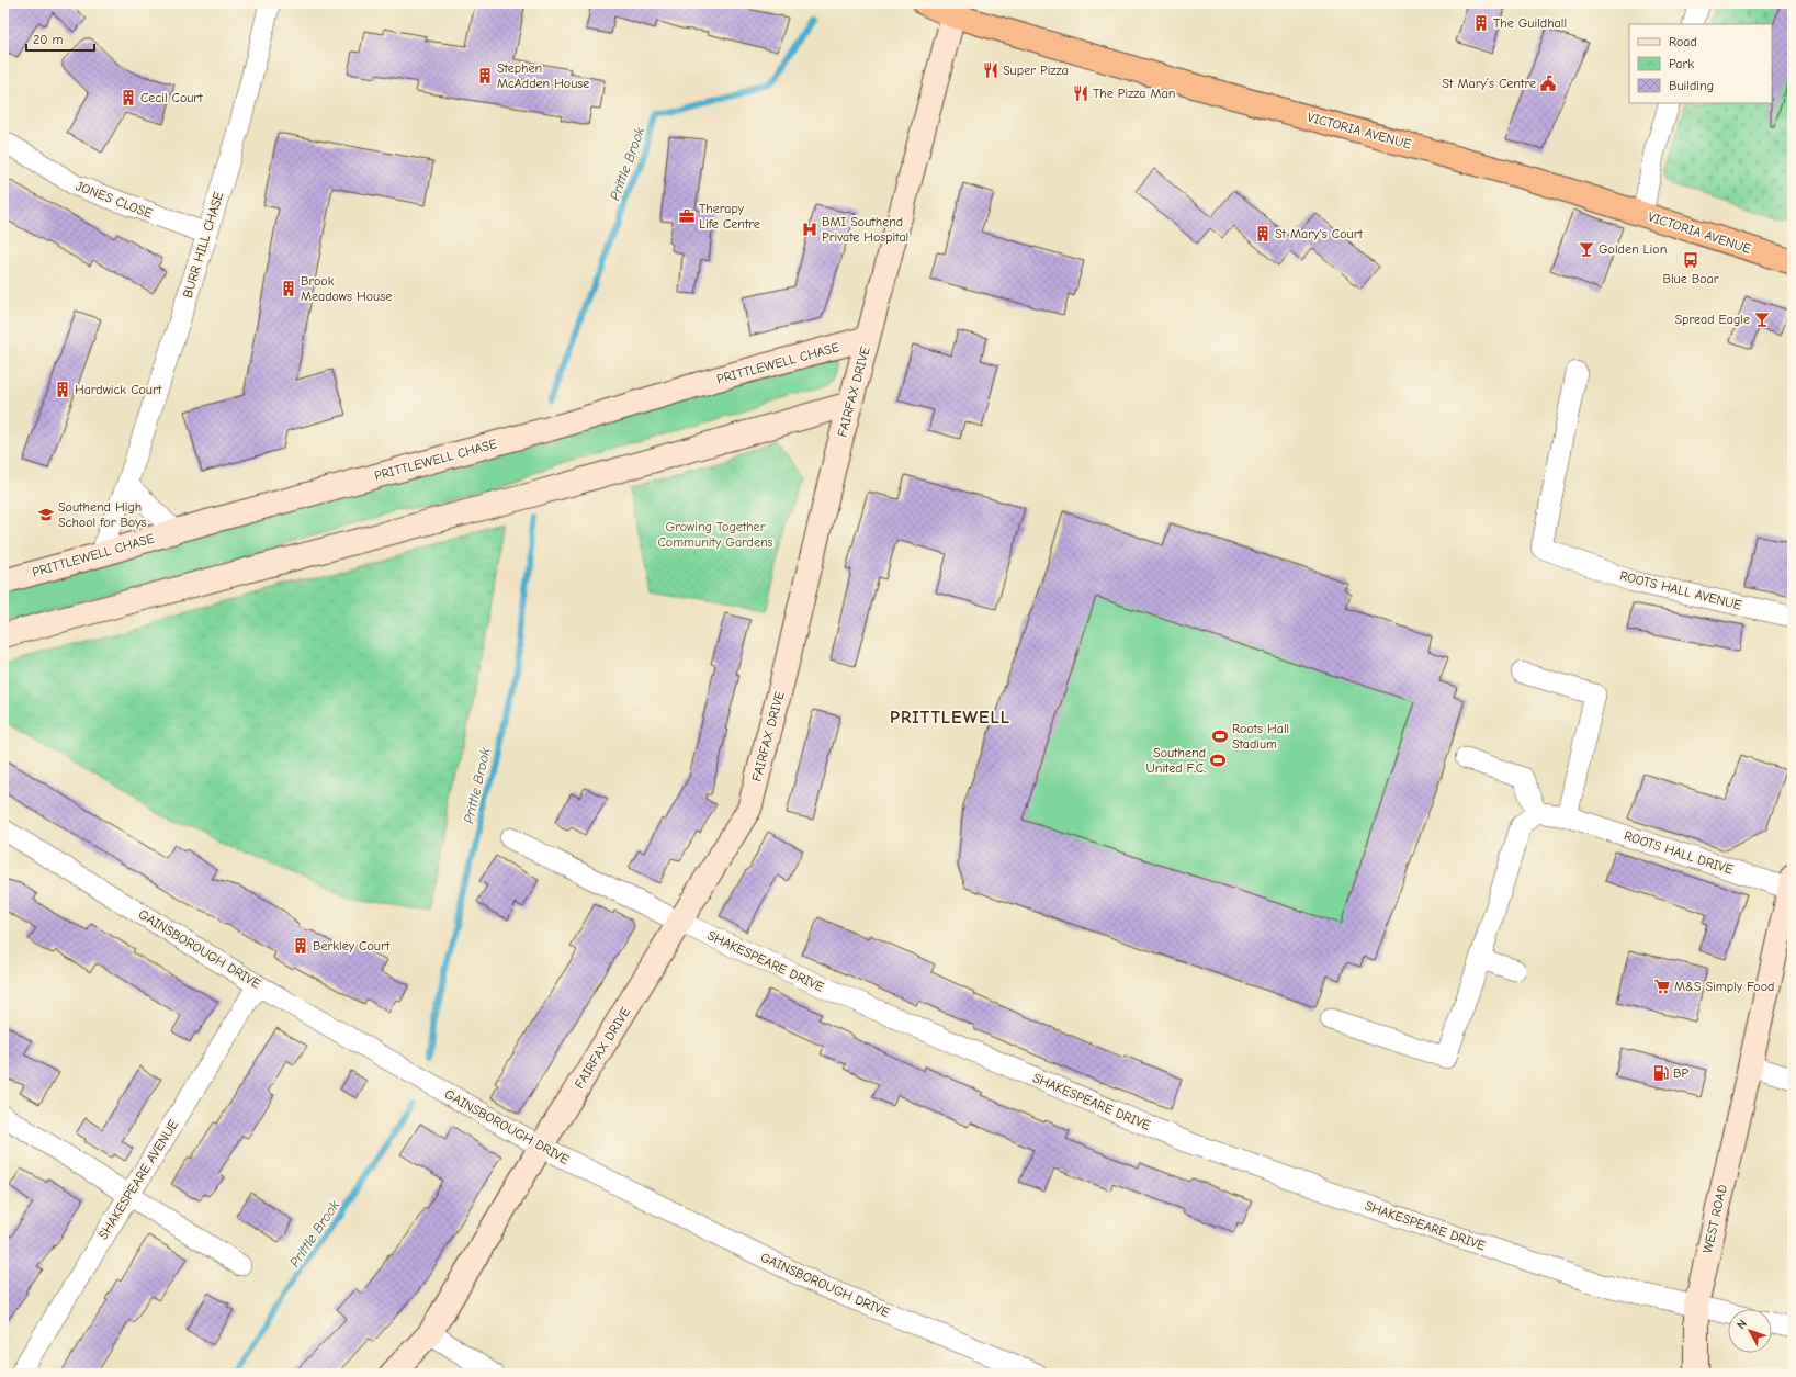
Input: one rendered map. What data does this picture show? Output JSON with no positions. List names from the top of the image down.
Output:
{
  "streets": {
    "highway": ["VICTORIA AVENUE"],
    "street": [
      "JONES CLOSE",
      "BURR HILL CHASE",
      "PRITTLEWELL CHASE",
      "FAIRFAX DRIVE",
      "ROOTS HALL AVENUE",
      "ROOTS HALL DRIVE",
      "GAINSBOROUGH DRIVE",
      "SHAKESPEARE DRIVE",
      "SHAKESPEARE AVENUE",
      "WEST ROAD"
    ]
  },
  "crossings": [
    ["VICTORIA AVENUE", "FAIRFAX DRIVE"],
    ["JONES CLOSE", "BURR HILL CHASE"],
    ["BURR HILL CHASE", "PRITTLEWELL CHASE"],
    ["PRITTLEWELL CHASE", "FAIRFAX DRIVE"],
    ["FAIRFAX DRIVE", "GAINSBOROUGH DRIVE"],
    ["FAIRFAX DRIVE", "SHAKESPEARE DRIVE"],
    ["ROOTS HALL DRIVE", "WEST ROAD"],
    ["GAINSBOROUGH DRIVE", "SHAKESPEARE AVENUE"],
    ["SHAKESPEARE DRIVE", "WEST ROAD"]
  ],
  "districts": ["PRITTLEWELL"],
  "water": ["Prittle Brook"],
  "parks": ["Growing Together Community Gardens"],
  "places": {
    "building": [
      "The Guildhall",
      "Stephen McAdden House",
      "Cecil Court",
      "St Mary's Court",
      "Brook Meadows House",
      "Hardwick Court",
      "Berkley Court"
    ],
    "restaurant": ["Super Pizza", "The Pizza Man"],
    "public building": ["St Mary’s Centre"],
    "office": ["Therapy Life Centre"],
    "hospital": ["BMI Southend Private Hospital"],
    "bar": ["Golden Lion", "Spread Eagle"],
    "bus stop": ["Blue Boar"],
    "school or university": ["Southend High School for Boys"],
    "sports": ["Roots Hall Stadium", "Southend United F.C."],
    "supermarket": ["M&S Simply Food"],
    "fuel station": ["BP"]
  },
  "legend": ["Road", "Park", "Building"],
  "scale_bar": "20 m",
  "north": "top left"
}
